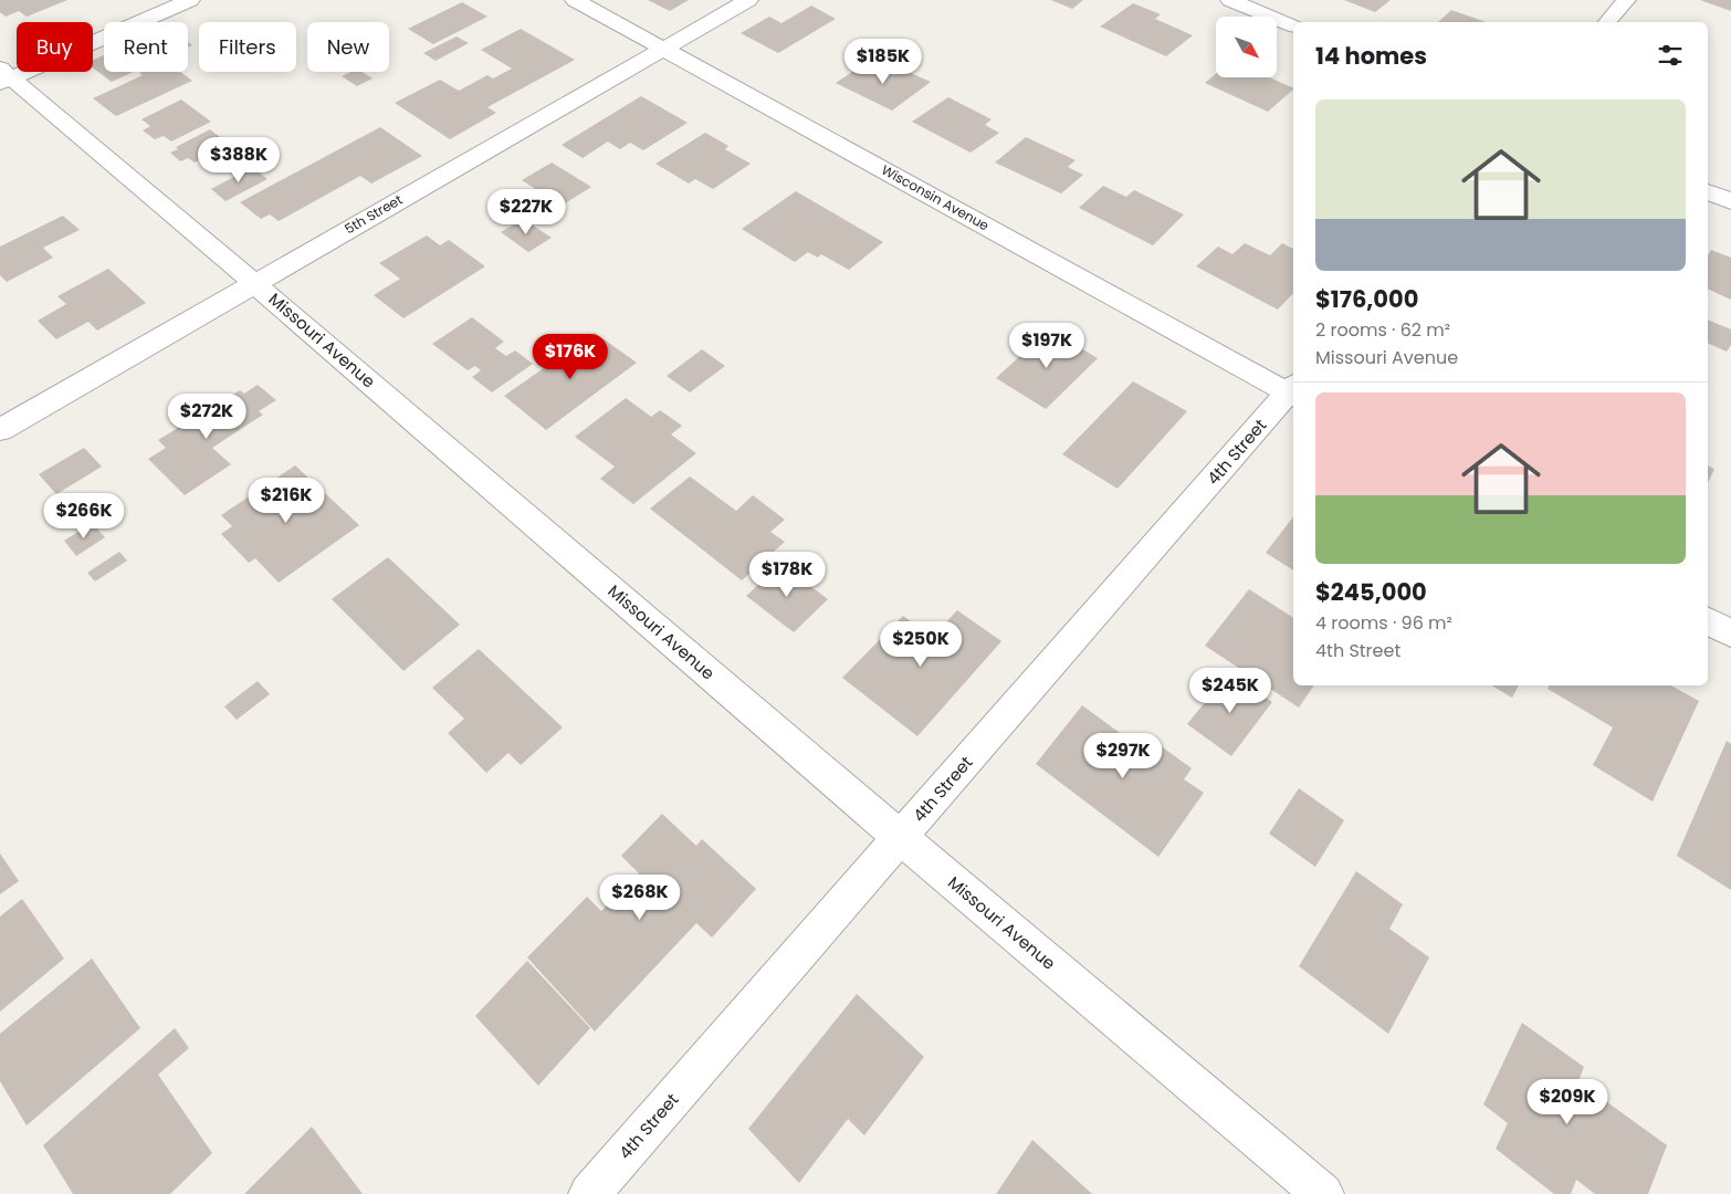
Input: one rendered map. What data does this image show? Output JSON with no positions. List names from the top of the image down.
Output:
{
  "streets": {
    "street": [
      "Wisconsin Avenue",
      "5th Street",
      "Missouri Avenue",
      "4th Street"
    ]
  },
  "crossings": [
    ["Wisconsin Avenue", "5th Street"],
    ["Wisconsin Avenue", "4th Street"],
    ["5th Street", "Missouri Avenue"],
    ["Missouri Avenue", "4th Street"]
  ],
  "north": "bottom right",
  "page": {
    "chip": [
      "Buy",
      "Rent",
      "Filters",
      "New"
    ],
    "heading": "14 homes",
    "price": [
      "$185K",
      "$388K",
      "$227K",
      "$197K",
      "$176K",
      "$272K",
      "$216K",
      "$266K",
      "$178K",
      "$250K",
      "$245K",
      "$297K",
      "$268K",
      "$209K"
    ],
    "list": [
      {
        "name": "$176,000",
        "note": "2 rooms · 62 m² · Missouri Avenue"
      },
      {
        "name": "$245,000",
        "note": "4 rooms · 96 m² · 4th Street"
      }
    ]
  }
}
